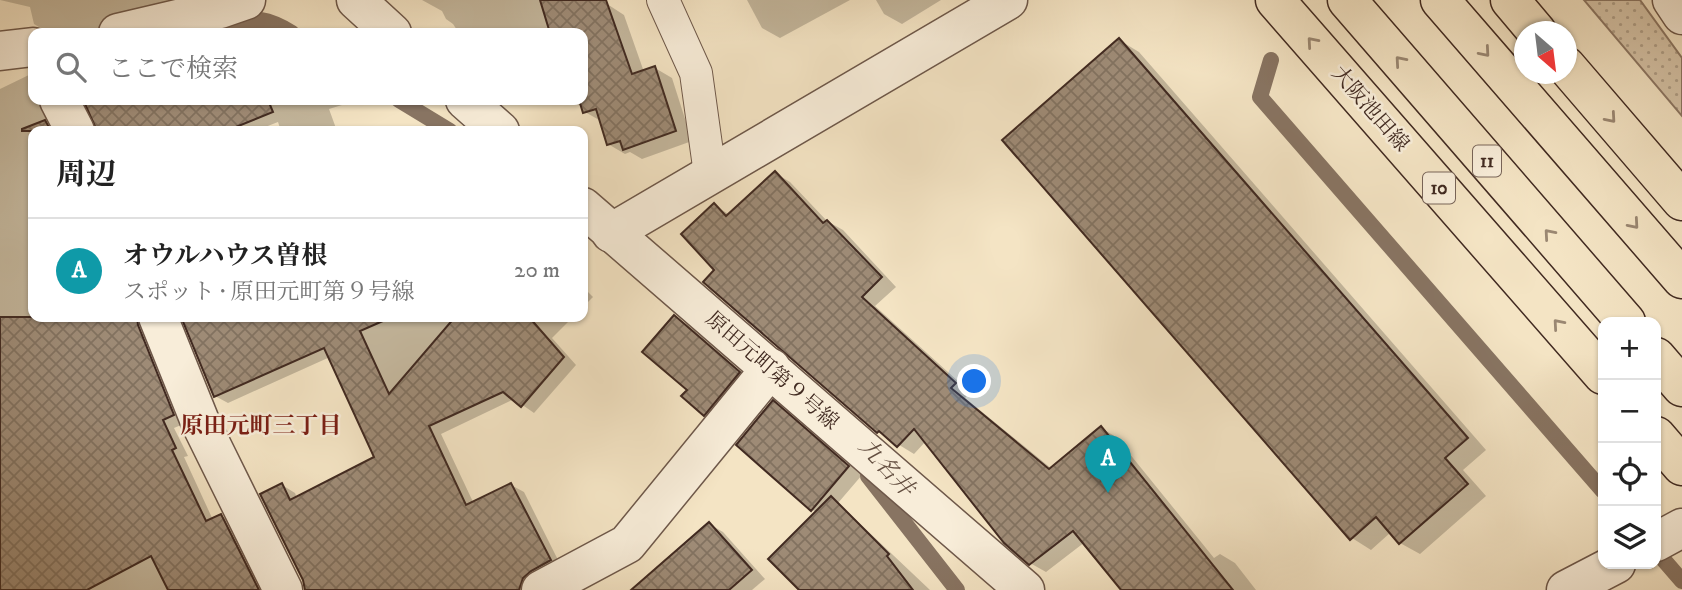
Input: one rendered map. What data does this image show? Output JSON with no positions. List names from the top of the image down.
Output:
{
  "streets": {
    "main road": ["大阪池田線", "11", "10"],
    "street": ["原田元町第９号線"]
  },
  "districts": ["原田元町三丁目"],
  "water": ["九名井"],
  "north": "bottom right",
  "page": {
    "search": "ここで検索",
    "heading": "周辺",
    "list": [
      {
        "mark": "A",
        "name": "オウルハウス曽根",
        "note": "スポット · 原田元町第９号線",
        "value": "20 m"
      }
    ],
    "map_buttons": ["+", "−"],
    "pins": "A"
  }
}
